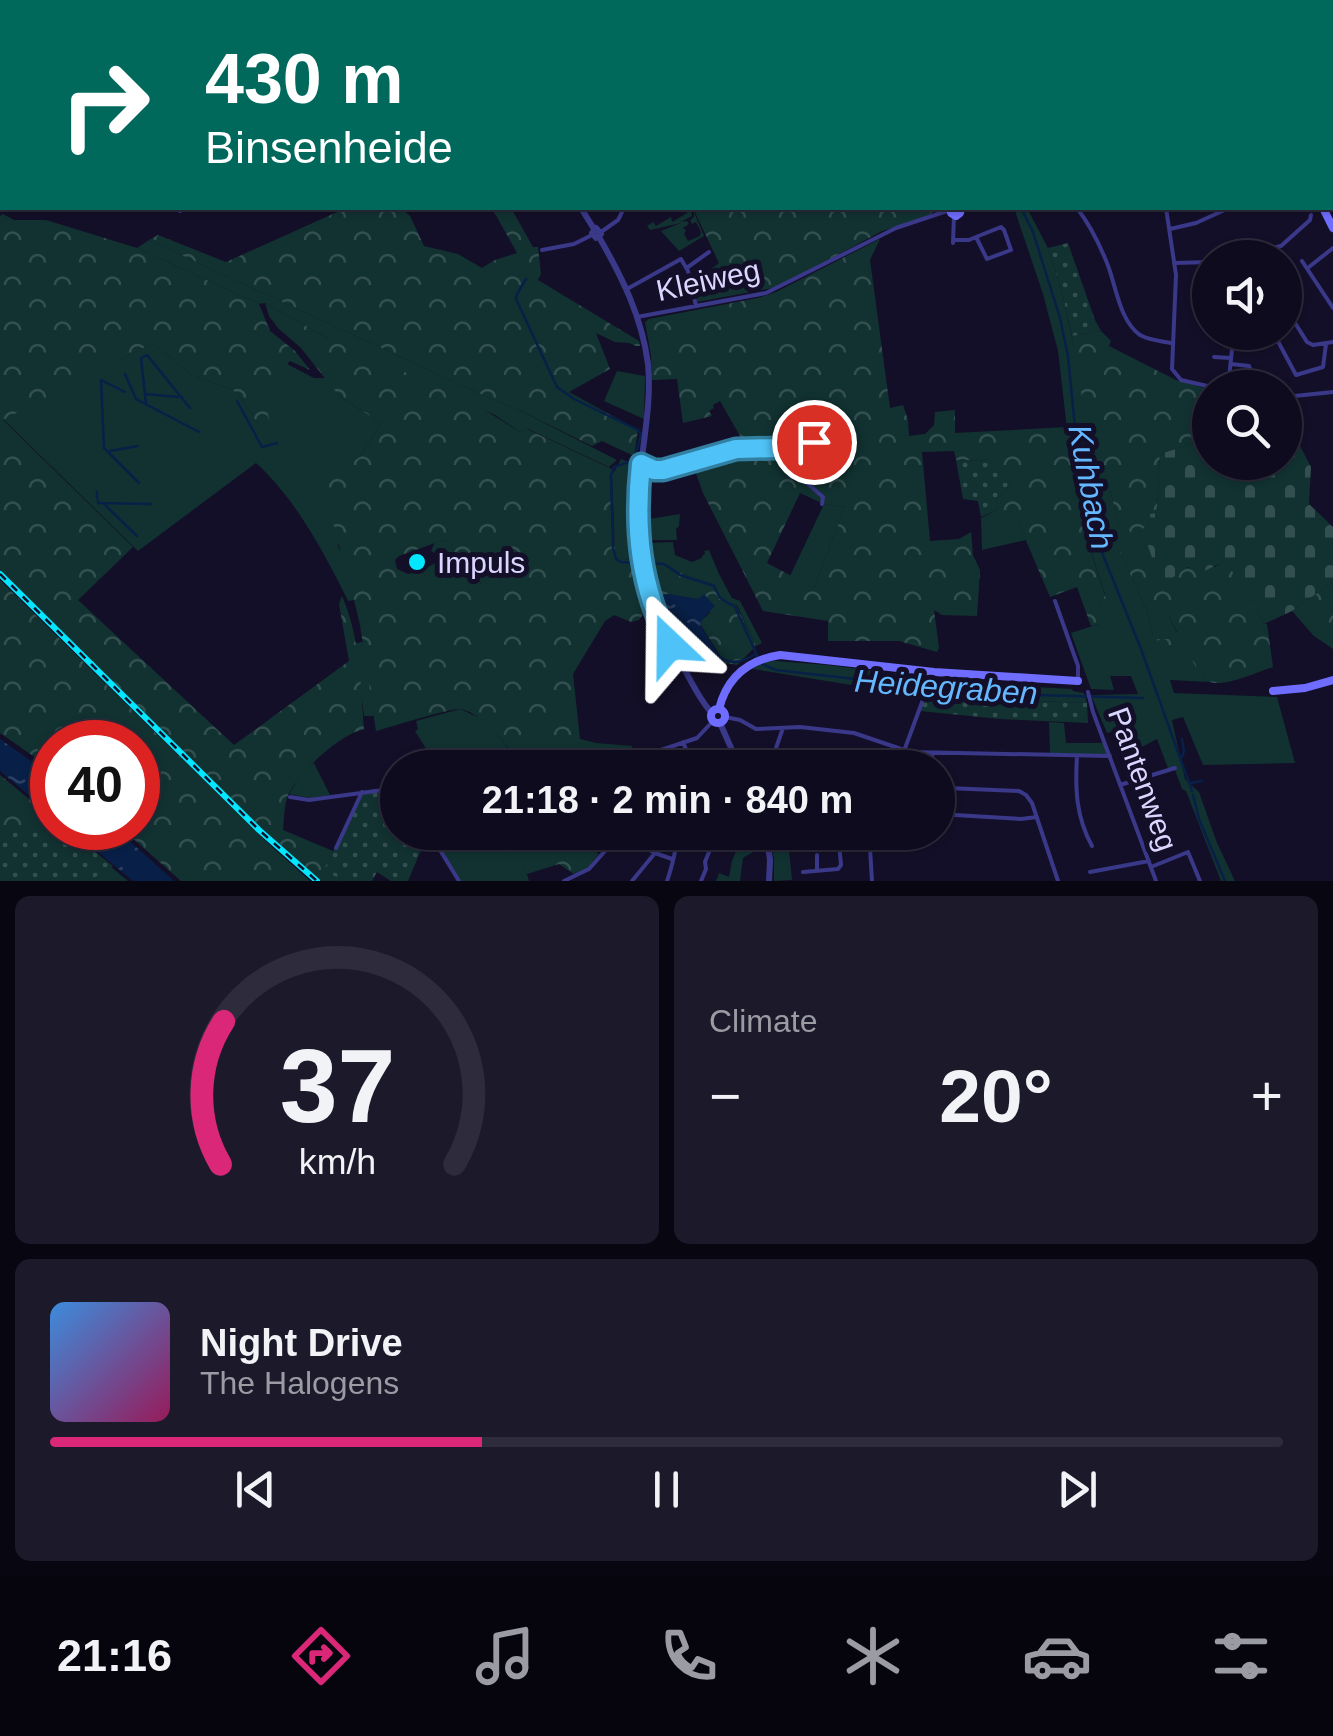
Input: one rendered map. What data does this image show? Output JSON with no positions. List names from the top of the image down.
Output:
{
  "streets": {
    "street": ["Kleiweg", "Pantenweg"]
  },
  "water": ["Kuhbach", "Heidegraben"],
  "places": ["Impuls"],
  "page": {
    "turn": ["430 m", "Binsenheide"],
    "limit": "40",
    "trip": "21:18 · 2 min · 840 m",
    "tile": "Climate",
    "heat": ["−", "20°", "+"],
    "song": ["Night Drive", "The Halogens"],
    "tabs": "21:16",
    "gauge": ["37", "km/h"]
  }
}
